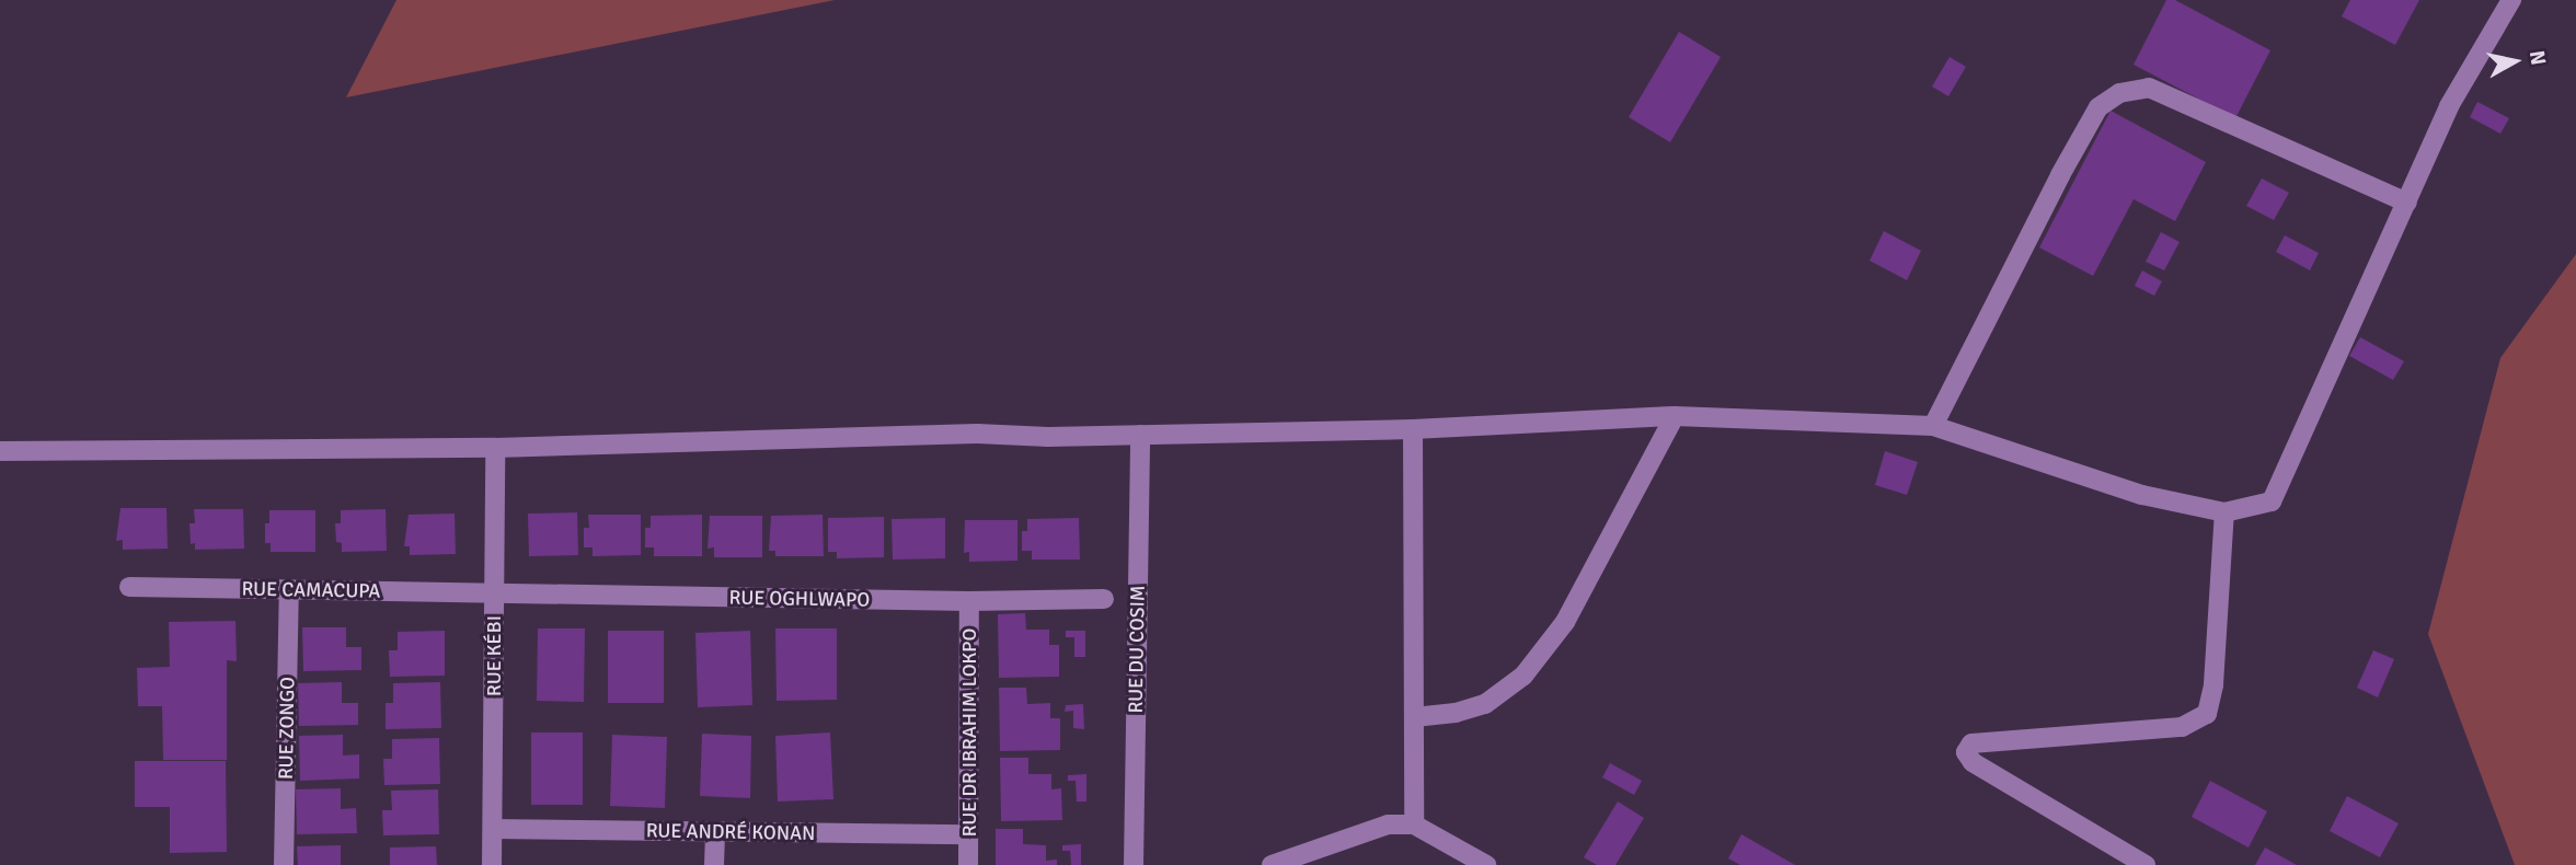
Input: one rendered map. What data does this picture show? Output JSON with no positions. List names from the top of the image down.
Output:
{
  "streets": {
    "street": [
      "RUE CAMACUPA",
      "RUE OGHLWAPO",
      "RUE DU COSIM",
      "RUE KÉBI",
      "RUE ZONGO",
      "RUE DR IBRAHIM LOKPO",
      "RUE ANDRÉ KONAN"
    ]
  },
  "crossings": [
    ["RUE CAMACUPA", "RUE OGHLWAPO"],
    ["RUE CAMACUPA", "RUE KÉBI"],
    ["RUE CAMACUPA", "RUE ZONGO"],
    ["RUE OGHLWAPO", "RUE KÉBI"],
    ["RUE OGHLWAPO", "RUE DR IBRAHIM LOKPO"],
    ["RUE KÉBI", "RUE ANDRÉ KONAN"],
    ["RUE DR IBRAHIM LOKPO", "RUE ANDRÉ KONAN"]
  ],
  "north": "right"
}
